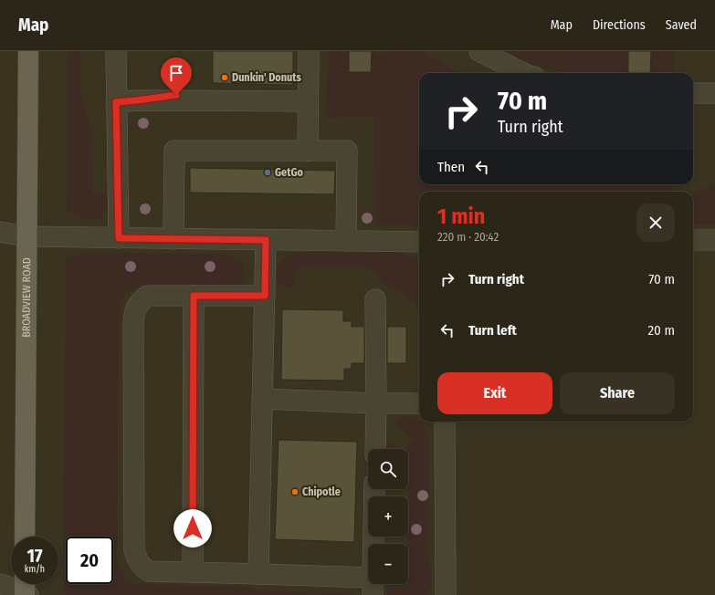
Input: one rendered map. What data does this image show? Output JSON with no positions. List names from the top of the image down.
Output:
{
  "streets": {
    "main road": ["BROADVIEW ROAD"]
  },
  "places": ["Dunkin' Donuts", "GetGo", "Chipotle"],
  "page": {
    "header": "Map",
    "nav": ["Map", "Directions", "Saved"],
    "turn": ["70 m", "Turn right"],
    "then": "Then",
    "heading": ["1 min", "220 m · 20:42"],
    "list": [
      {
        "name": "Turn right",
        "value": "70 m"
      },
      {
        "name": "Turn left",
        "value": "20 m"
      }
    ],
    "buttons": ["Exit", "Share"],
    "map_buttons": ["+", "−"],
    "speed": "17 km/h",
    "limit": "20"
  }
}
